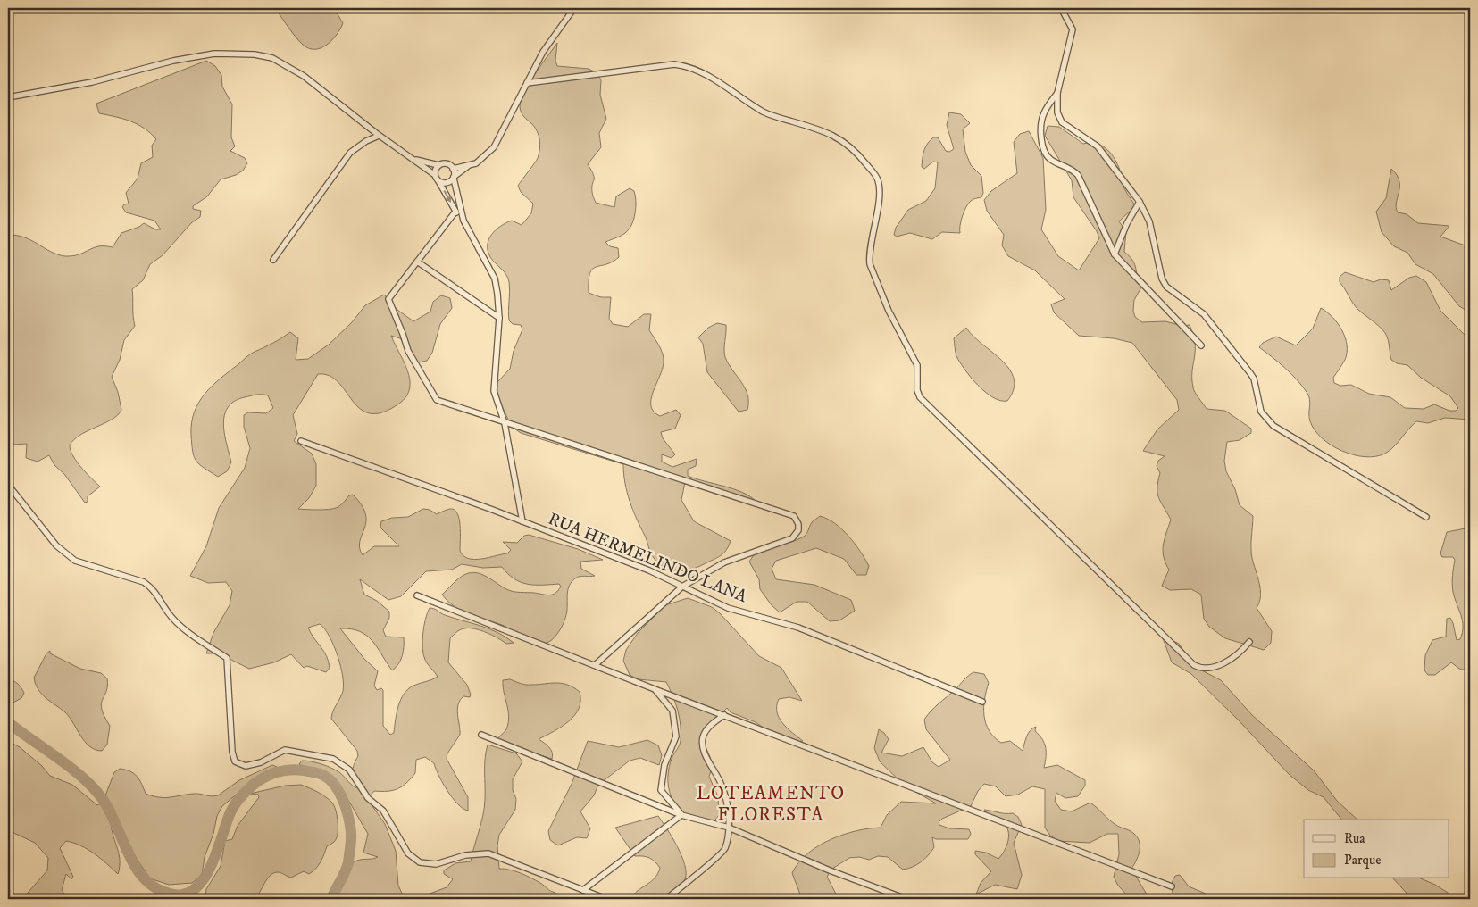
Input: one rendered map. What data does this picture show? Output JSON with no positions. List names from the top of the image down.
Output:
{
  "streets": {
    "street": ["RUA HERMELINDO LANA"]
  },
  "districts": ["LOTEAMENTO FLORESTA"],
  "legend": ["Rua", "Parque"]
}
